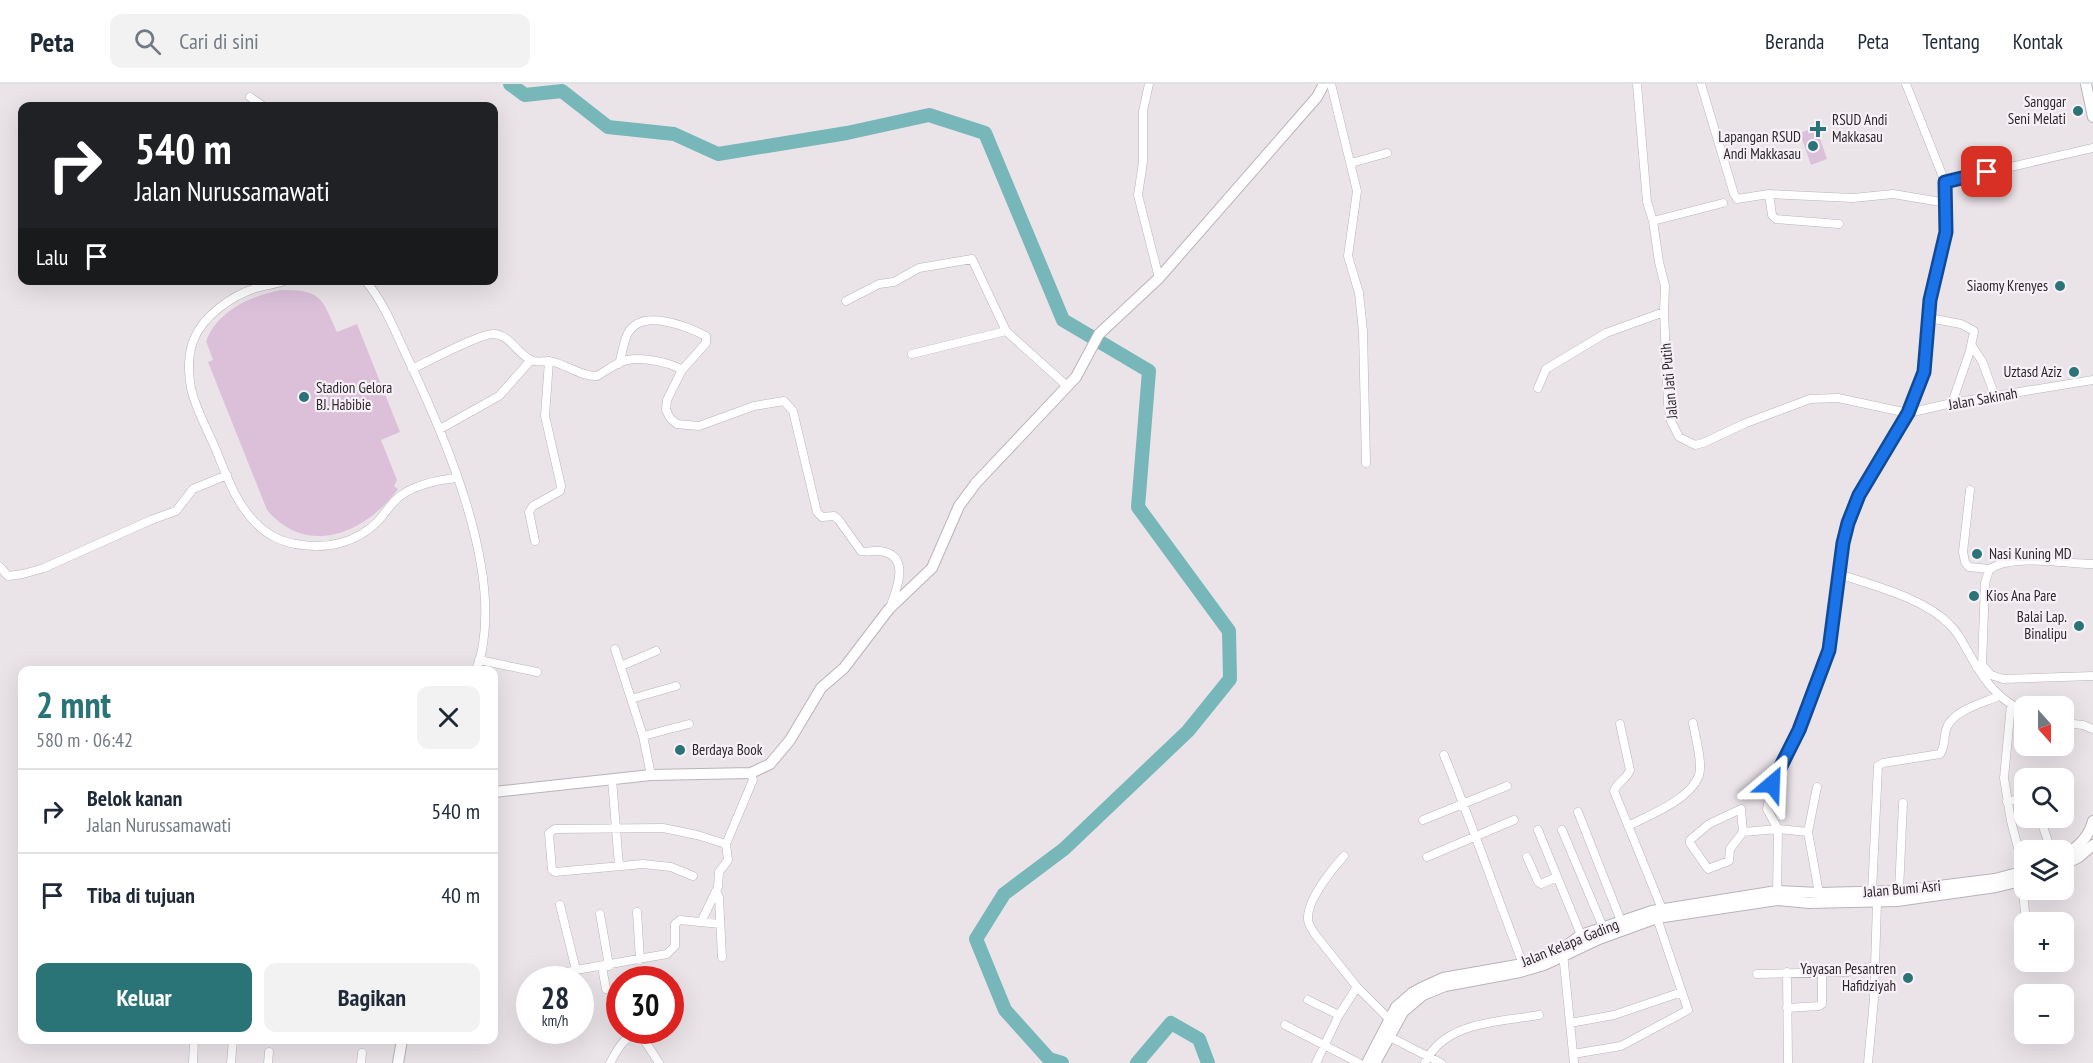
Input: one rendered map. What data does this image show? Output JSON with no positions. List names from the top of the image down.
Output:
{
  "streets": {
    "street": [
      "Jalan Jati Putih",
      "Jalan Sakinah",
      "Jalan Bumi Asri",
      "Jalan Kelapa Gading"
    ]
  },
  "crossings": [
    ["Jalan Jati Putih", "Jalan Sakinah"],
    ["Jalan Bumi Asri", "Jalan Kelapa Gading"]
  ],
  "places": {
    "other": [
      "Sanggar Seni Melati",
      "Lapangan RSUD Andi Makkasau",
      "Siaomy Krenyes",
      "Uztasd Aziz",
      "Stadion Gelora BJ. Habibie",
      "Nasi Kuning MD",
      "Kios Ana Pare",
      "Balai Lap. Binalipu",
      "Berdaya Book",
      "Yayasan Pesantren Hafidziyah"
    ],
    "health": ["RSUD Andi Makkasau"]
  },
  "north": "bottom",
  "page": {
    "header": "Peta",
    "search": "Cari di sini",
    "nav": [
      "Beranda",
      "Peta",
      "Tentang",
      "Kontak"
    ],
    "turn": ["540 m", "Jalan Nurussamawati"],
    "then": "Lalu",
    "heading": ["2 mnt", "580 m · 06:42"],
    "map_buttons": ["+", "−"],
    "list": [
      {
        "name": "Belok kanan",
        "note": "Jalan Nurussamawati",
        "value": "540 m"
      },
      {
        "name": "Tiba di tujuan",
        "value": "40 m"
      }
    ],
    "buttons": ["Keluar", "Bagikan"],
    "speed": "28 km/h",
    "limit": "30"
  }
}
